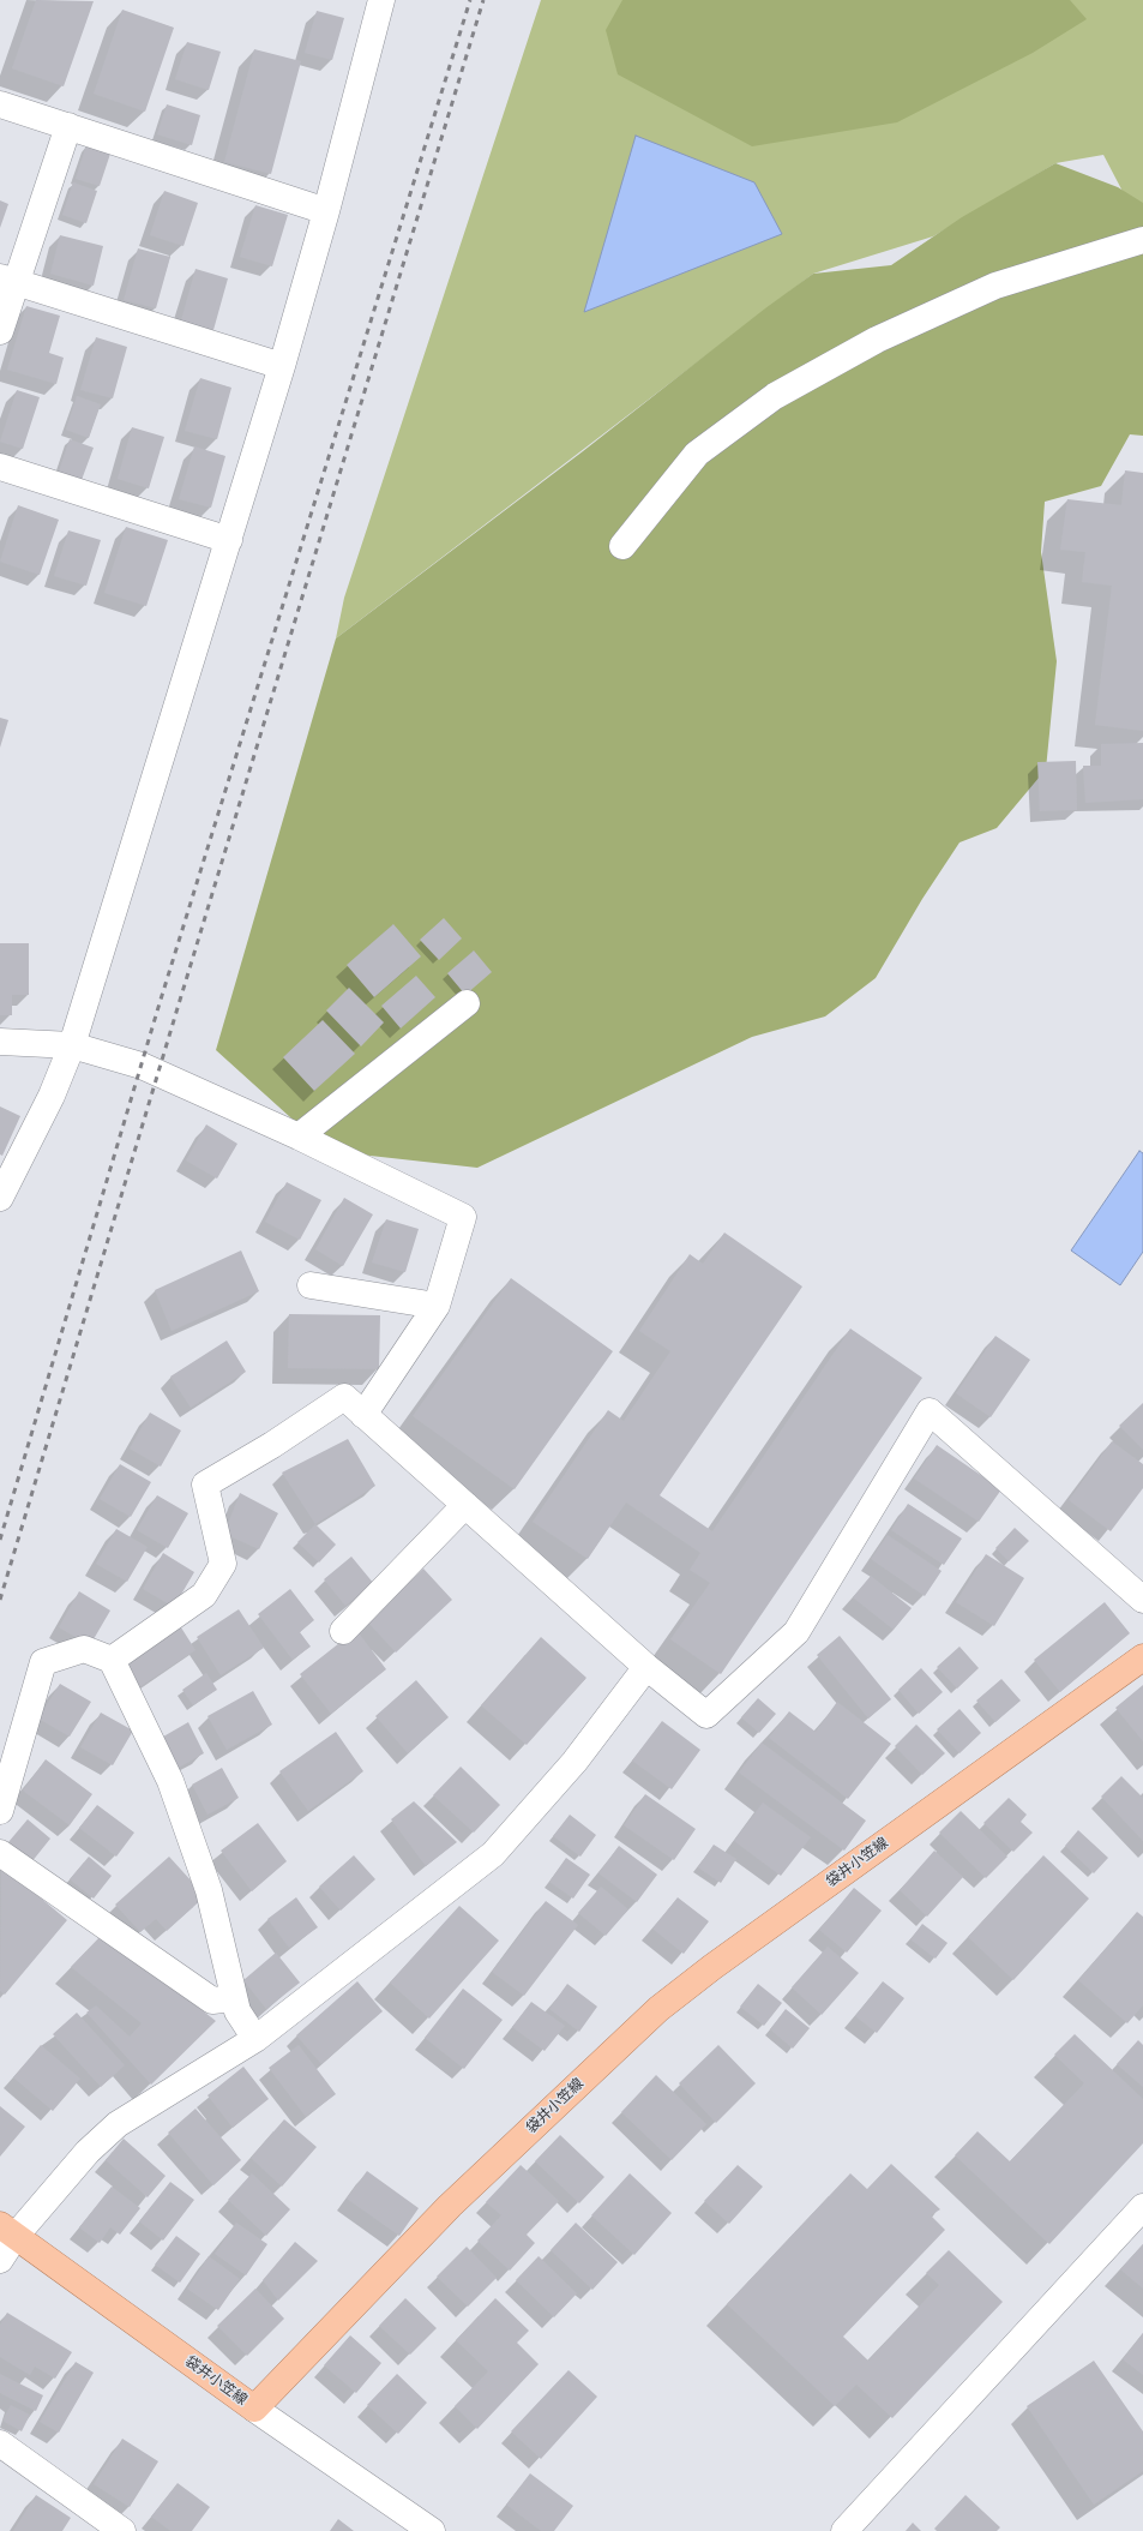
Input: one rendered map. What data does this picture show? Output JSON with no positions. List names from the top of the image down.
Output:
{
  "streets": {
    "main road": ["袋井小笠線"]
  }
}
